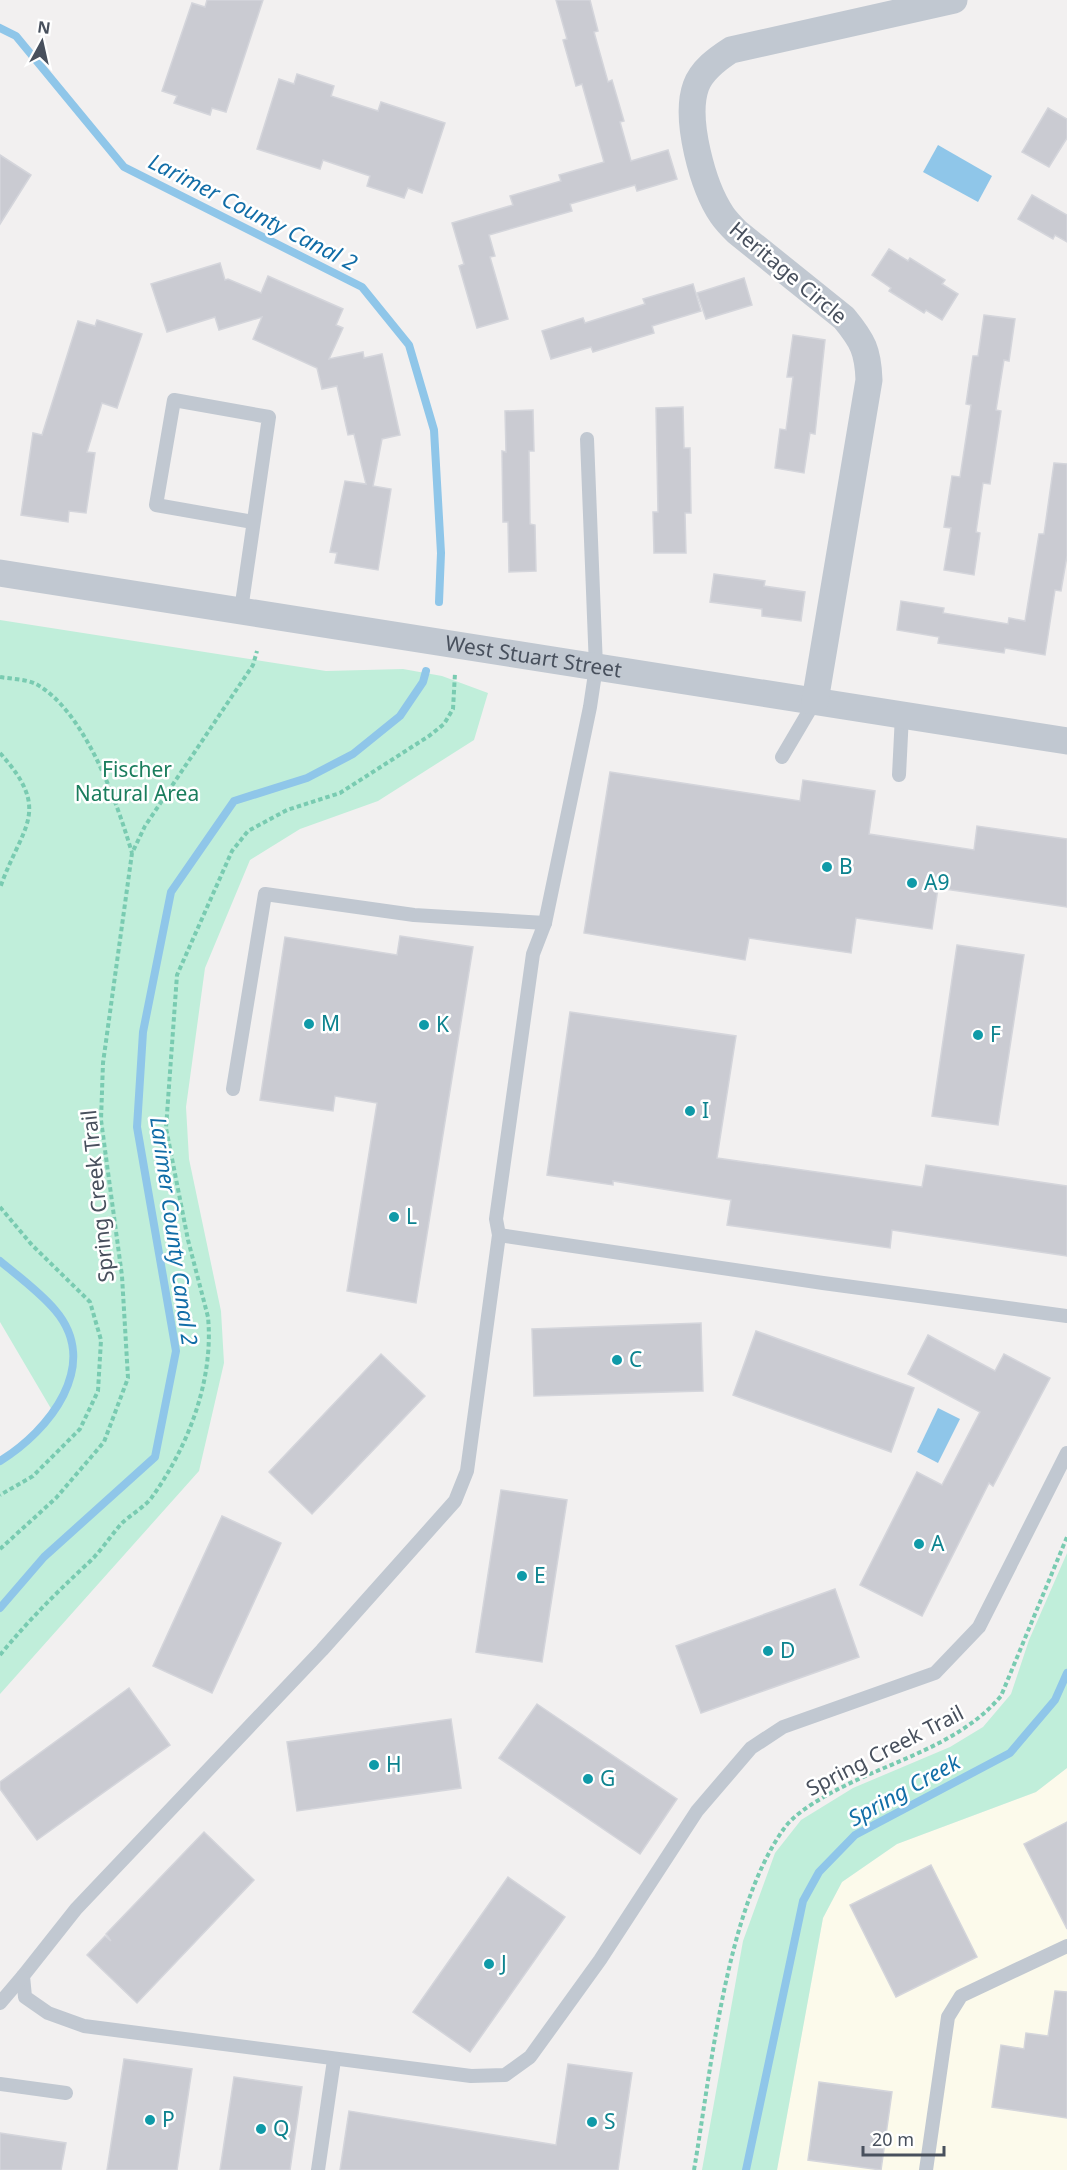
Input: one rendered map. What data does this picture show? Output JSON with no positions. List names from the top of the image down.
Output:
{
  "streets": {
    "street": ["Heritage Circle", "West Stuart Street"],
    "path": ["Spring Creek Trail"]
  },
  "crossings": [
    ["Heritage Circle", "West Stuart Street"]
  ],
  "water": ["Larimer County Canal 2", "Spring Creek"],
  "parks": ["Fischer Natural Area"],
  "places": [
    "B",
    "A9",
    "M",
    "K",
    "F",
    "I",
    "L",
    "C",
    "A",
    "E",
    "D",
    "H",
    "G",
    "J",
    "P",
    "S",
    "Q"
  ],
  "scale_bar": "20 m",
  "north": "top"
}
